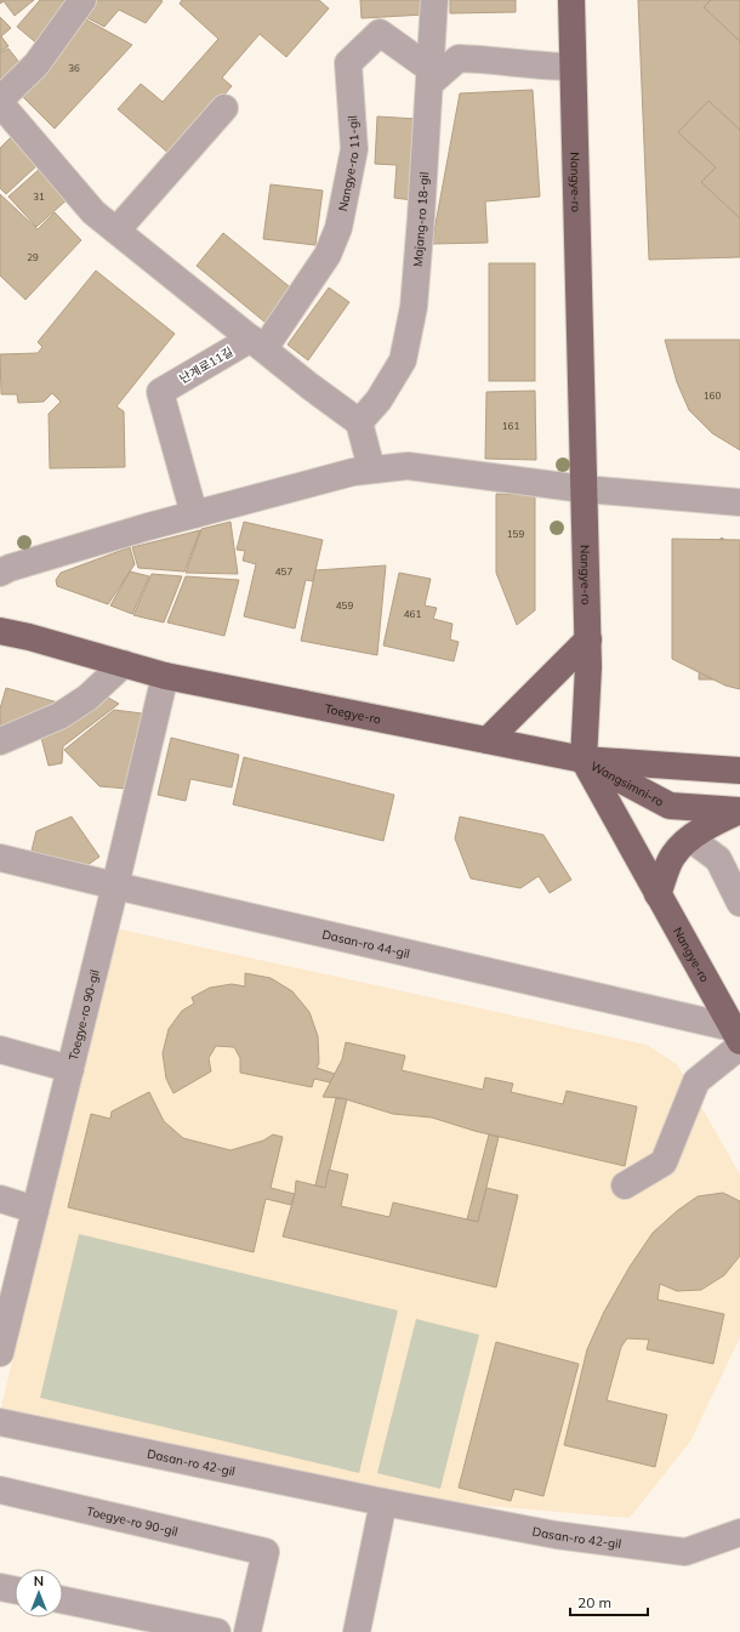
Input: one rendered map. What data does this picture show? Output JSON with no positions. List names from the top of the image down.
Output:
{
  "streets": {
    "main road": ["Nangye-ro", "Toegye-ro", "Wangsimni-ro"],
    "street": [
      "Nangye-ro 11-gil",
      "Majang-ro 18-gil",
      "난계로11길",
      "Dasan-ro 44-gil",
      "Toegye-ro 90-gil",
      "Dasan-ro 42-gil"
    ]
  },
  "crossings": [
    ["Nangye-ro 11-gil", "Majang-ro 18-gil"],
    ["Nangye-ro 11-gil", "난계로11길"],
    ["Nangye-ro", "Toegye-ro"],
    ["Nangye-ro", "Wangsimni-ro"],
    ["Nangye-ro", "Dasan-ro 44-gil"],
    ["Toegye-ro", "Wangsimni-ro"],
    ["Toegye-ro", "Toegye-ro 90-gil"],
    ["Dasan-ro 44-gil", "Toegye-ro 90-gil"]
  ],
  "house_numbers": [
    "36",
    "31",
    "29",
    "160",
    "161",
    "159",
    "457",
    "459",
    "461"
  ],
  "scale_bar": "20 m",
  "north": "top"
}
